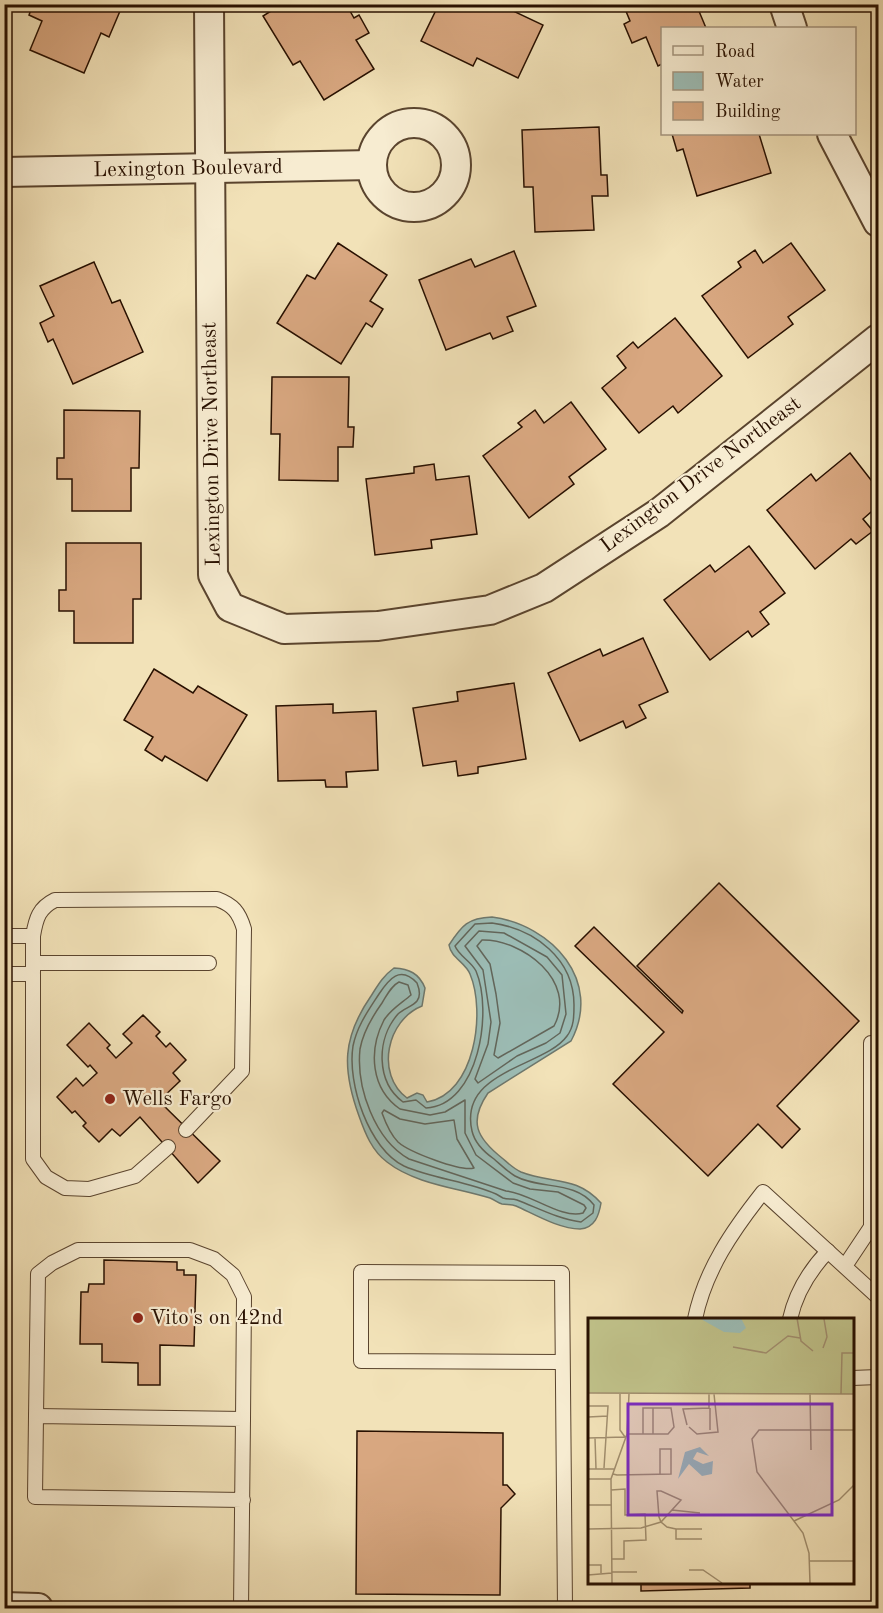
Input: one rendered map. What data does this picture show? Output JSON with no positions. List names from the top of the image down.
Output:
{
  "streets": {
    "street": ["Lexington Boulevard", "Lexington Drive Northeast"]
  },
  "crossings": [
    ["Lexington Boulevard", "Lexington Drive Northeast"]
  ],
  "places": ["Wells Fargo", "Vito's on 42nd"],
  "legend": ["Road", "Water", "Building"]
}
